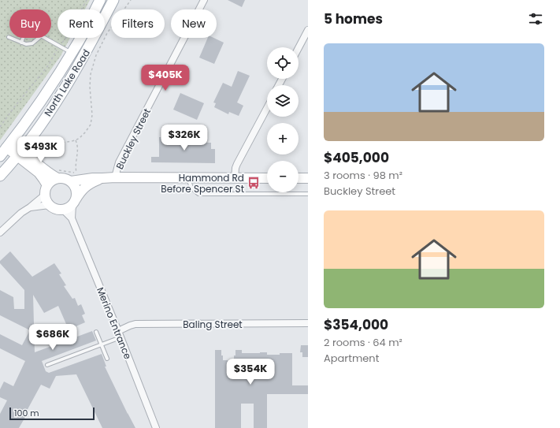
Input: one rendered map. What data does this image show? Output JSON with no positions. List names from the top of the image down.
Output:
{
  "streets": {
    "main road": ["North Lake Road"],
    "street": ["Buckley Street", "Merino Entrance", "Baling Street"]
  },
  "crossings": [
    ["Merino Entrance", "Baling Street"]
  ],
  "places": {
    "bus stop": ["Hammond Rd Before Spencer St"]
  },
  "scale_bar": "100 m",
  "page": {
    "heading": "5 homes",
    "chip": [
      "Buy",
      "Rent",
      "Filters",
      "New"
    ],
    "list": [
      {
        "name": "$405,000",
        "note": "3 rooms · 98 m² · Buckley Street"
      },
      {
        "name": "$354,000",
        "note": "2 rooms · 64 m² · Apartment"
      }
    ],
    "map_buttons": ["+", "−"],
    "price": [
      "$405K",
      "$326K",
      "$493K",
      "$686K",
      "$354K"
    ],
    "scale": "100 m"
  }
}
